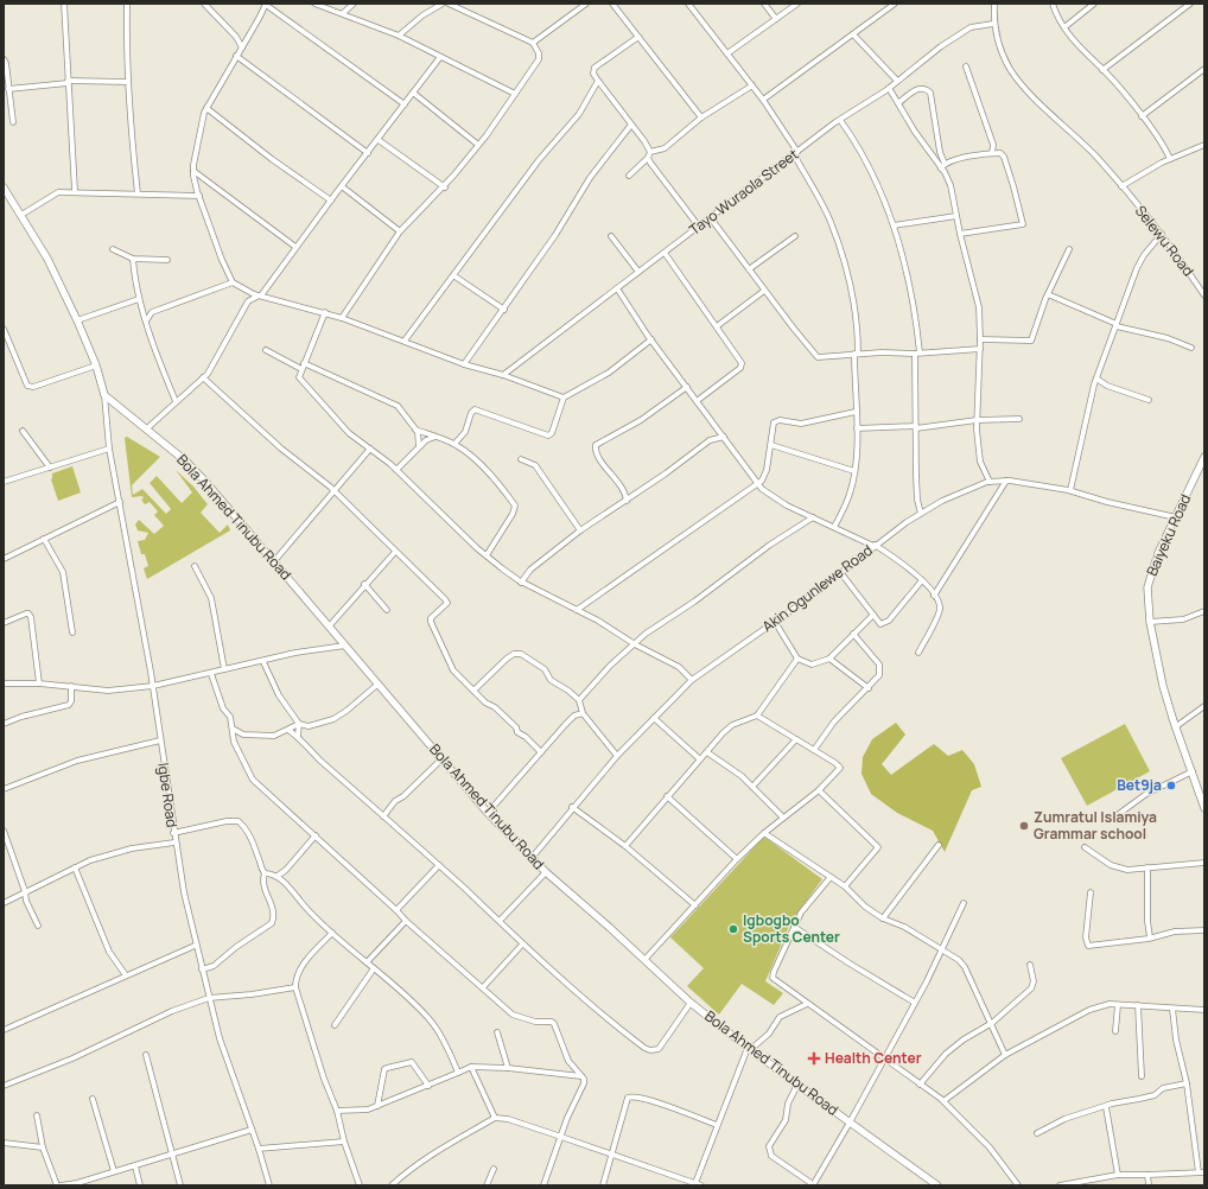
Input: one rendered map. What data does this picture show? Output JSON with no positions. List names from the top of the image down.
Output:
{
  "streets": {
    "main road": ["Bola Ahmed Tinubu Road", "Baiyeku Road"],
    "street": [
      "Tayo Wuraola Street",
      "Selewu Road",
      "Akin Ogunlewe Road",
      "Igbe Road"
    ]
  },
  "crossings": [
    ["Tayo Wuraola Street", "Selewu Road"],
    ["Bola Ahmed Tinubu Road", "Akin Ogunlewe Road"],
    ["Bola Ahmed Tinubu Road", "Igbe Road"],
    ["Baiyeku Road", "Akin Ogunlewe Road"]
  ],
  "places": {
    "other": ["Bet9ja", "Zumratul Islamiya Grammar school", "Igbogbo Sports Center"],
    "health": ["Health Center"]
  }
}
